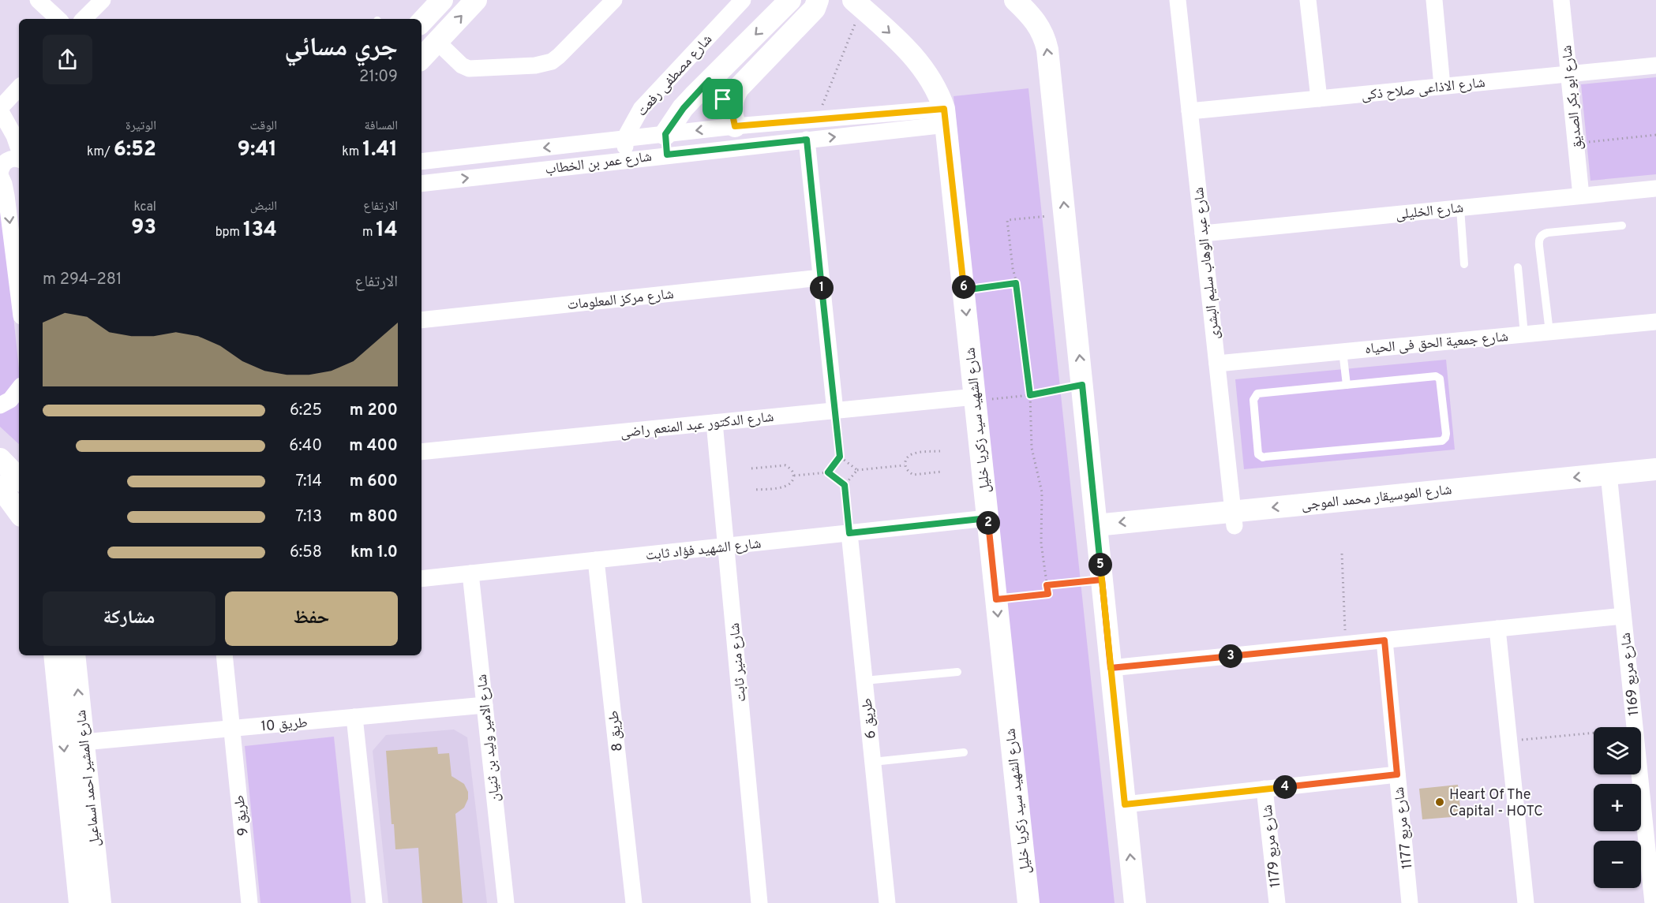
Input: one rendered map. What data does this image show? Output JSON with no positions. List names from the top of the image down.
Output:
{
  "streets": {
    "street": [
      "شارع مصطفى رفعت",
      "شارع الاذاعى صلاح ذكى",
      "شارع ابو بكر الصديق",
      "شارع عمر بن الخطاب",
      "شارع الخليلى",
      "شارع عبد الوهاب سليم البشرى",
      "شارع مركز المعلومات",
      "شارع جمعية الحق فى الحياه",
      "شارع الشهيد سيد زكريا خليل",
      "شارع الدكتور عبد المنعم راضى",
      "شارع الموسيقار محمد الموجى",
      "شارع الشهيد فؤاد ثابت",
      "شارع منير ثابت",
      "شارع مربع 1169",
      "طريق 6",
      "طريق 10",
      "طريق 8",
      "شارع الامير وليد بن ثنيان",
      "شارع المشير احمد اسماعيل",
      "طريق 9",
      "شارع مربع 1177",
      "شارع مربع 1179"
    ]
  },
  "crossings": [
    ["شارع مصطفى رفعت", "شارع عمر بن الخطاب"],
    ["شارع الاذاعى صلاح ذكى", "شارع ابو بكر الصديق"],
    ["شارع الاذاعى صلاح ذكى", "شارع عبد الوهاب سليم البشرى"],
    ["شارع ابو بكر الصديق", "شارع الخليلى"],
    ["شارع عمر بن الخطاب", "شارع الشهيد سيد زكريا خليل"],
    ["شارع الخليلى", "شارع عبد الوهاب سليم البشرى"],
    ["شارع عبد الوهاب سليم البشرى", "شارع جمعية الحق فى الحياه"],
    ["شارع عبد الوهاب سليم البشرى", "شارع الموسيقار محمد الموجى"],
    ["شارع الشهيد سيد زكريا خليل", "شارع الدكتور عبد المنعم راضى"],
    ["شارع الشهيد سيد زكريا خليل", "شارع الشهيد فؤاد ثابت"],
    ["شارع الدكتور عبد المنعم راضى", "شارع منير ثابت"],
    ["شارع الموسيقار محمد الموجى", "شارع مربع 1169"],
    ["شارع الشهيد فؤاد ثابت", "شارع منير ثابت"],
    ["شارع الشهيد فؤاد ثابت", "طريق 6"],
    ["شارع الشهيد فؤاد ثابت", "طريق 8"],
    ["شارع الشهيد فؤاد ثابت", "شارع الامير وليد بن ثنيان"],
    ["طريق 10", "شارع الامير وليد بن ثنيان"],
    ["طريق 10", "شارع المشير احمد اسماعيل"],
    ["طريق 10", "طريق 9"]
  ],
  "places": ["Heart Of The Capital - HOTC"],
  "page": {
    "heading": ["جري مسائي", "21:09"],
    "stats": [
      ["المسافة", "1.41 km"],
      ["الوقت", "9:41"],
      ["الوتيرة", "6:52 /km"],
      ["الارتفاع", "14 m"],
      ["النبض", "134 bpm"],
      ["kcal", "93"]
    ],
    "chart": ["الارتفاع", "281–294 m"],
    "pins": [
      "6",
      "1",
      "2",
      "5",
      "3",
      "4"
    ],
    "list": [
      {
        "name": "200 m",
        "note": "6:25"
      },
      {
        "name": "400 m",
        "note": "6:40"
      },
      {
        "name": "600 m",
        "note": "7:14"
      },
      {
        "name": "800 m",
        "note": "7:13"
      },
      {
        "name": "1.0 km",
        "note": "6:58"
      }
    ],
    "buttons": ["حفظ", "مشاركة"],
    "map_buttons": ["+", "−"]
  }
}
